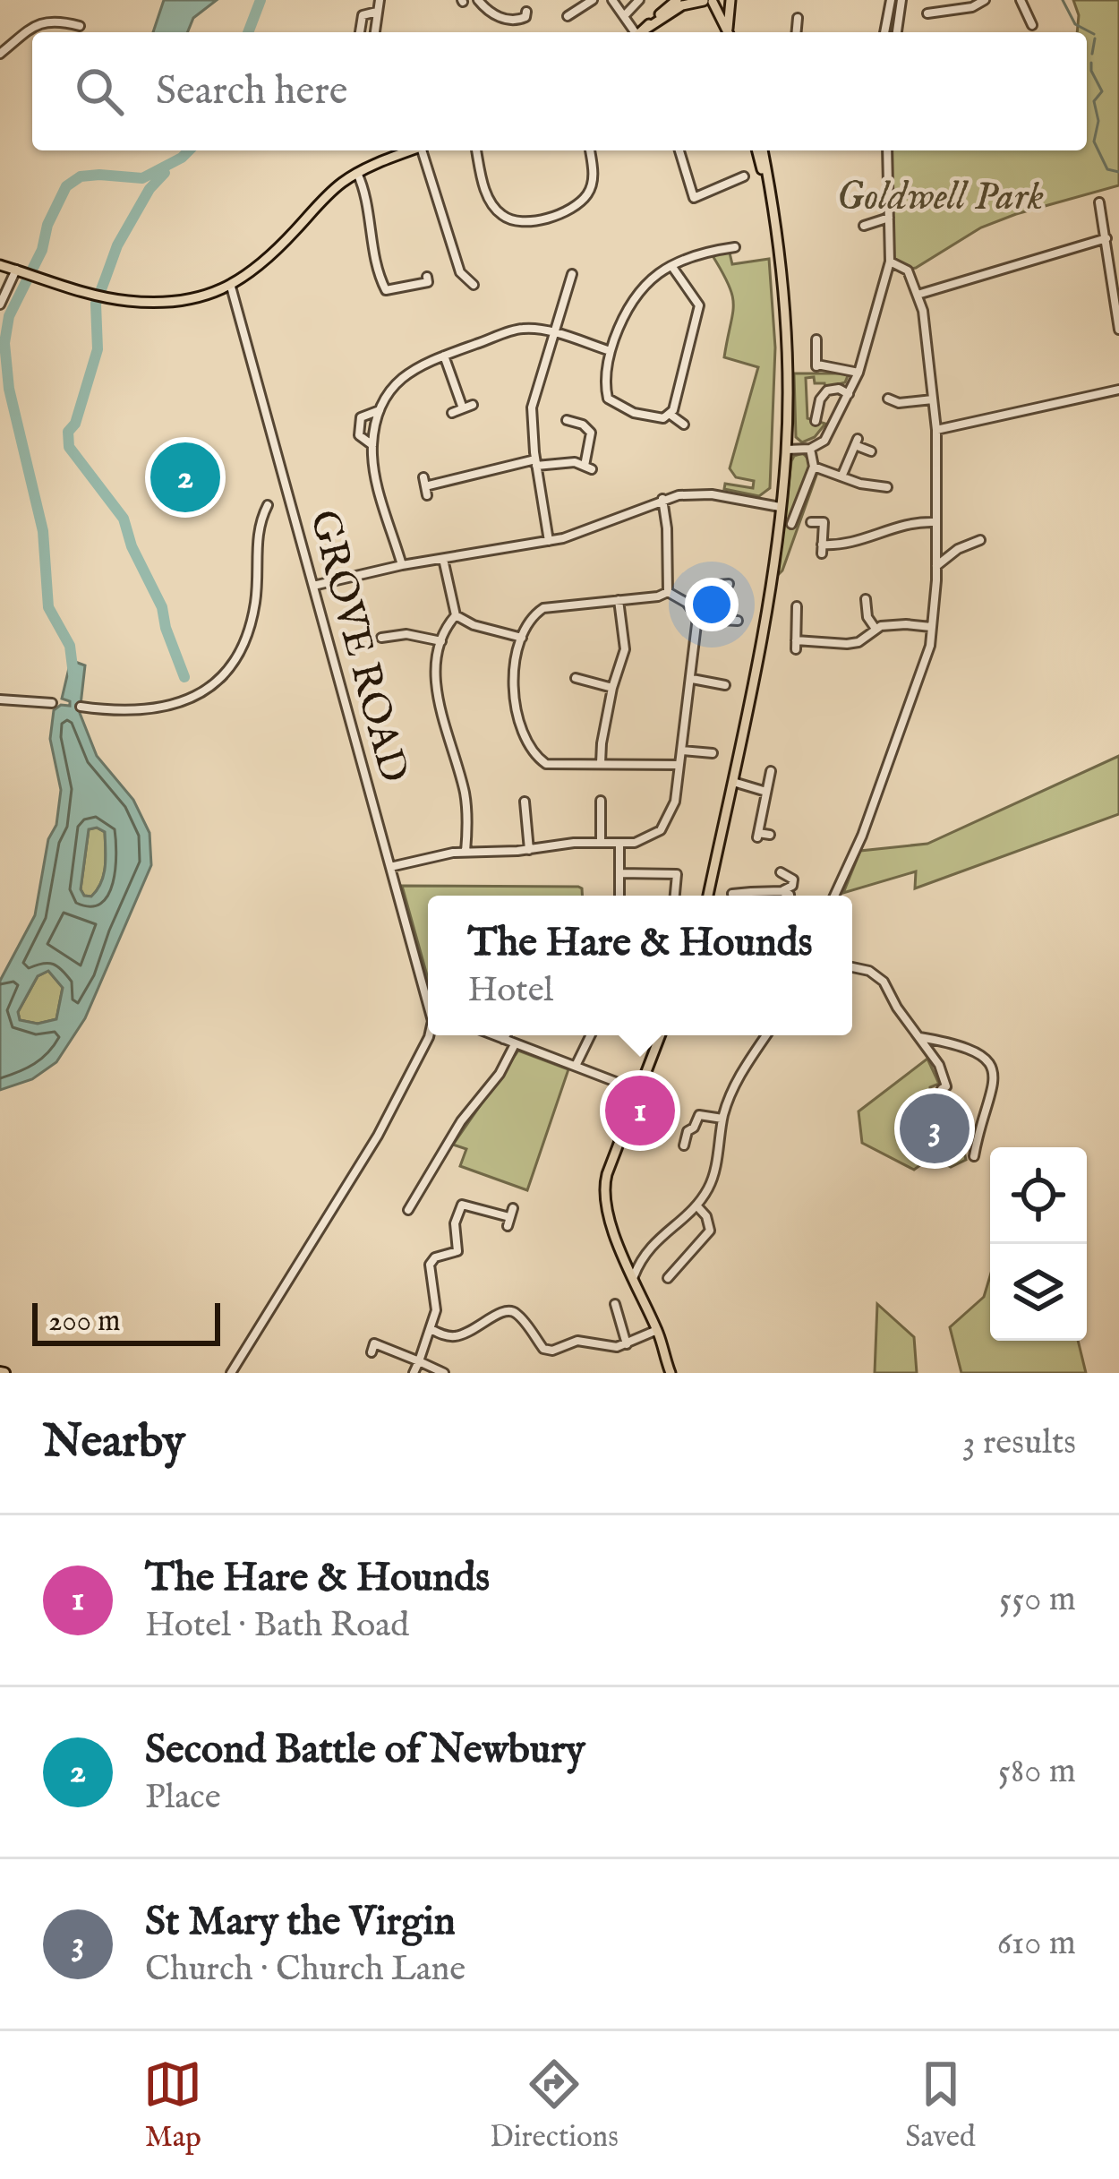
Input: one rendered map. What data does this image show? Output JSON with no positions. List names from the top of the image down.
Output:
{
  "streets": {
    "street": ["GROVE ROAD"]
  },
  "parks": ["Goldwell Park"],
  "scale_bar": "200 m",
  "page": {
    "search": "Search here",
    "pins": ["2", "1", "3"],
    "popup": ["The Hare & Hounds", "Hotel"],
    "scale": "200 m",
    "heading": ["Nearby", "3 results"],
    "list": [
      {
        "mark": "1",
        "name": "The Hare & Hounds",
        "note": "Hotel · Bath Road",
        "value": "550 m"
      },
      {
        "mark": "2",
        "name": "Second Battle of Newbury",
        "note": "Place",
        "value": "580 m"
      },
      {
        "mark": "3",
        "name": "St Mary the Virgin",
        "note": "Church · Church Lane",
        "value": "610 m"
      }
    ],
    "nav": ["Map", "Directions", "Saved"]
  }
}
